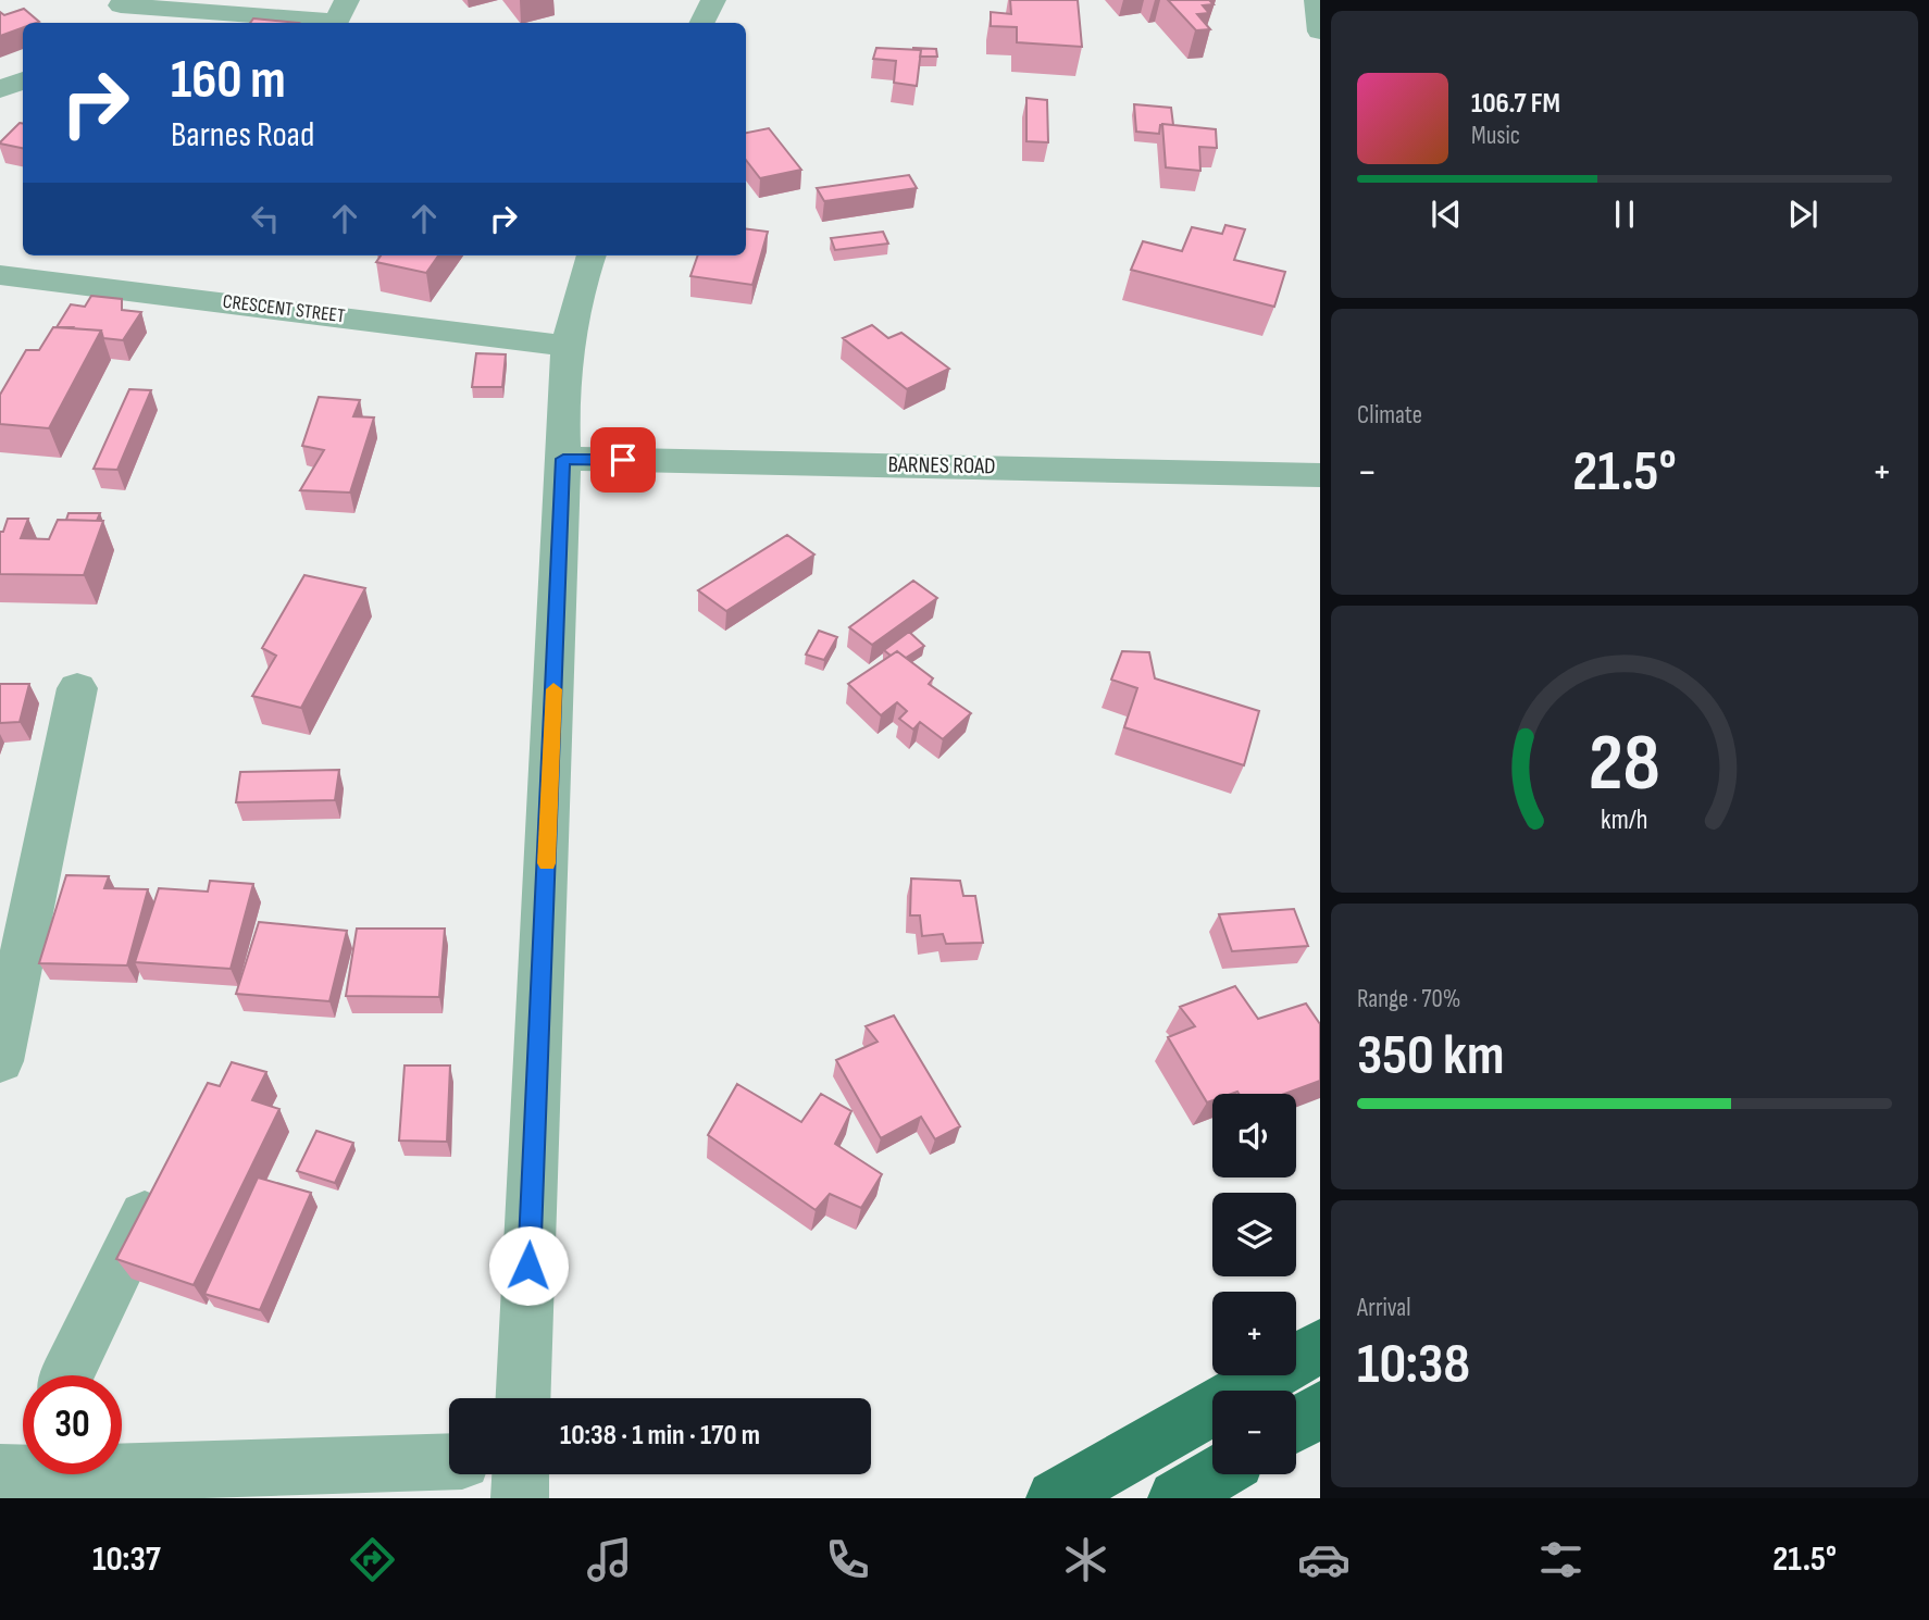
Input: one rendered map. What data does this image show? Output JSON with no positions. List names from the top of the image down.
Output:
{
  "streets": {
    "street": ["CRESCENT STREET", "BARNES ROAD"]
  },
  "page": {
    "turn": ["160 m", "Barnes Road"],
    "song": ["106.7 FM", "Music"],
    "tile": [
      "Climate",
      ["Range · 70%", "350 km"],
      ["Arrival", "10:38"]
    ],
    "heat": ["−", "21.5°", "+"],
    "map_buttons": ["+", "−"],
    "limit": "30",
    "trip": "10:38 · 1 min · 170 m",
    "tabs": ["10:37", "21.5°"],
    "gauge": ["28", "km/h"]
  }
}
